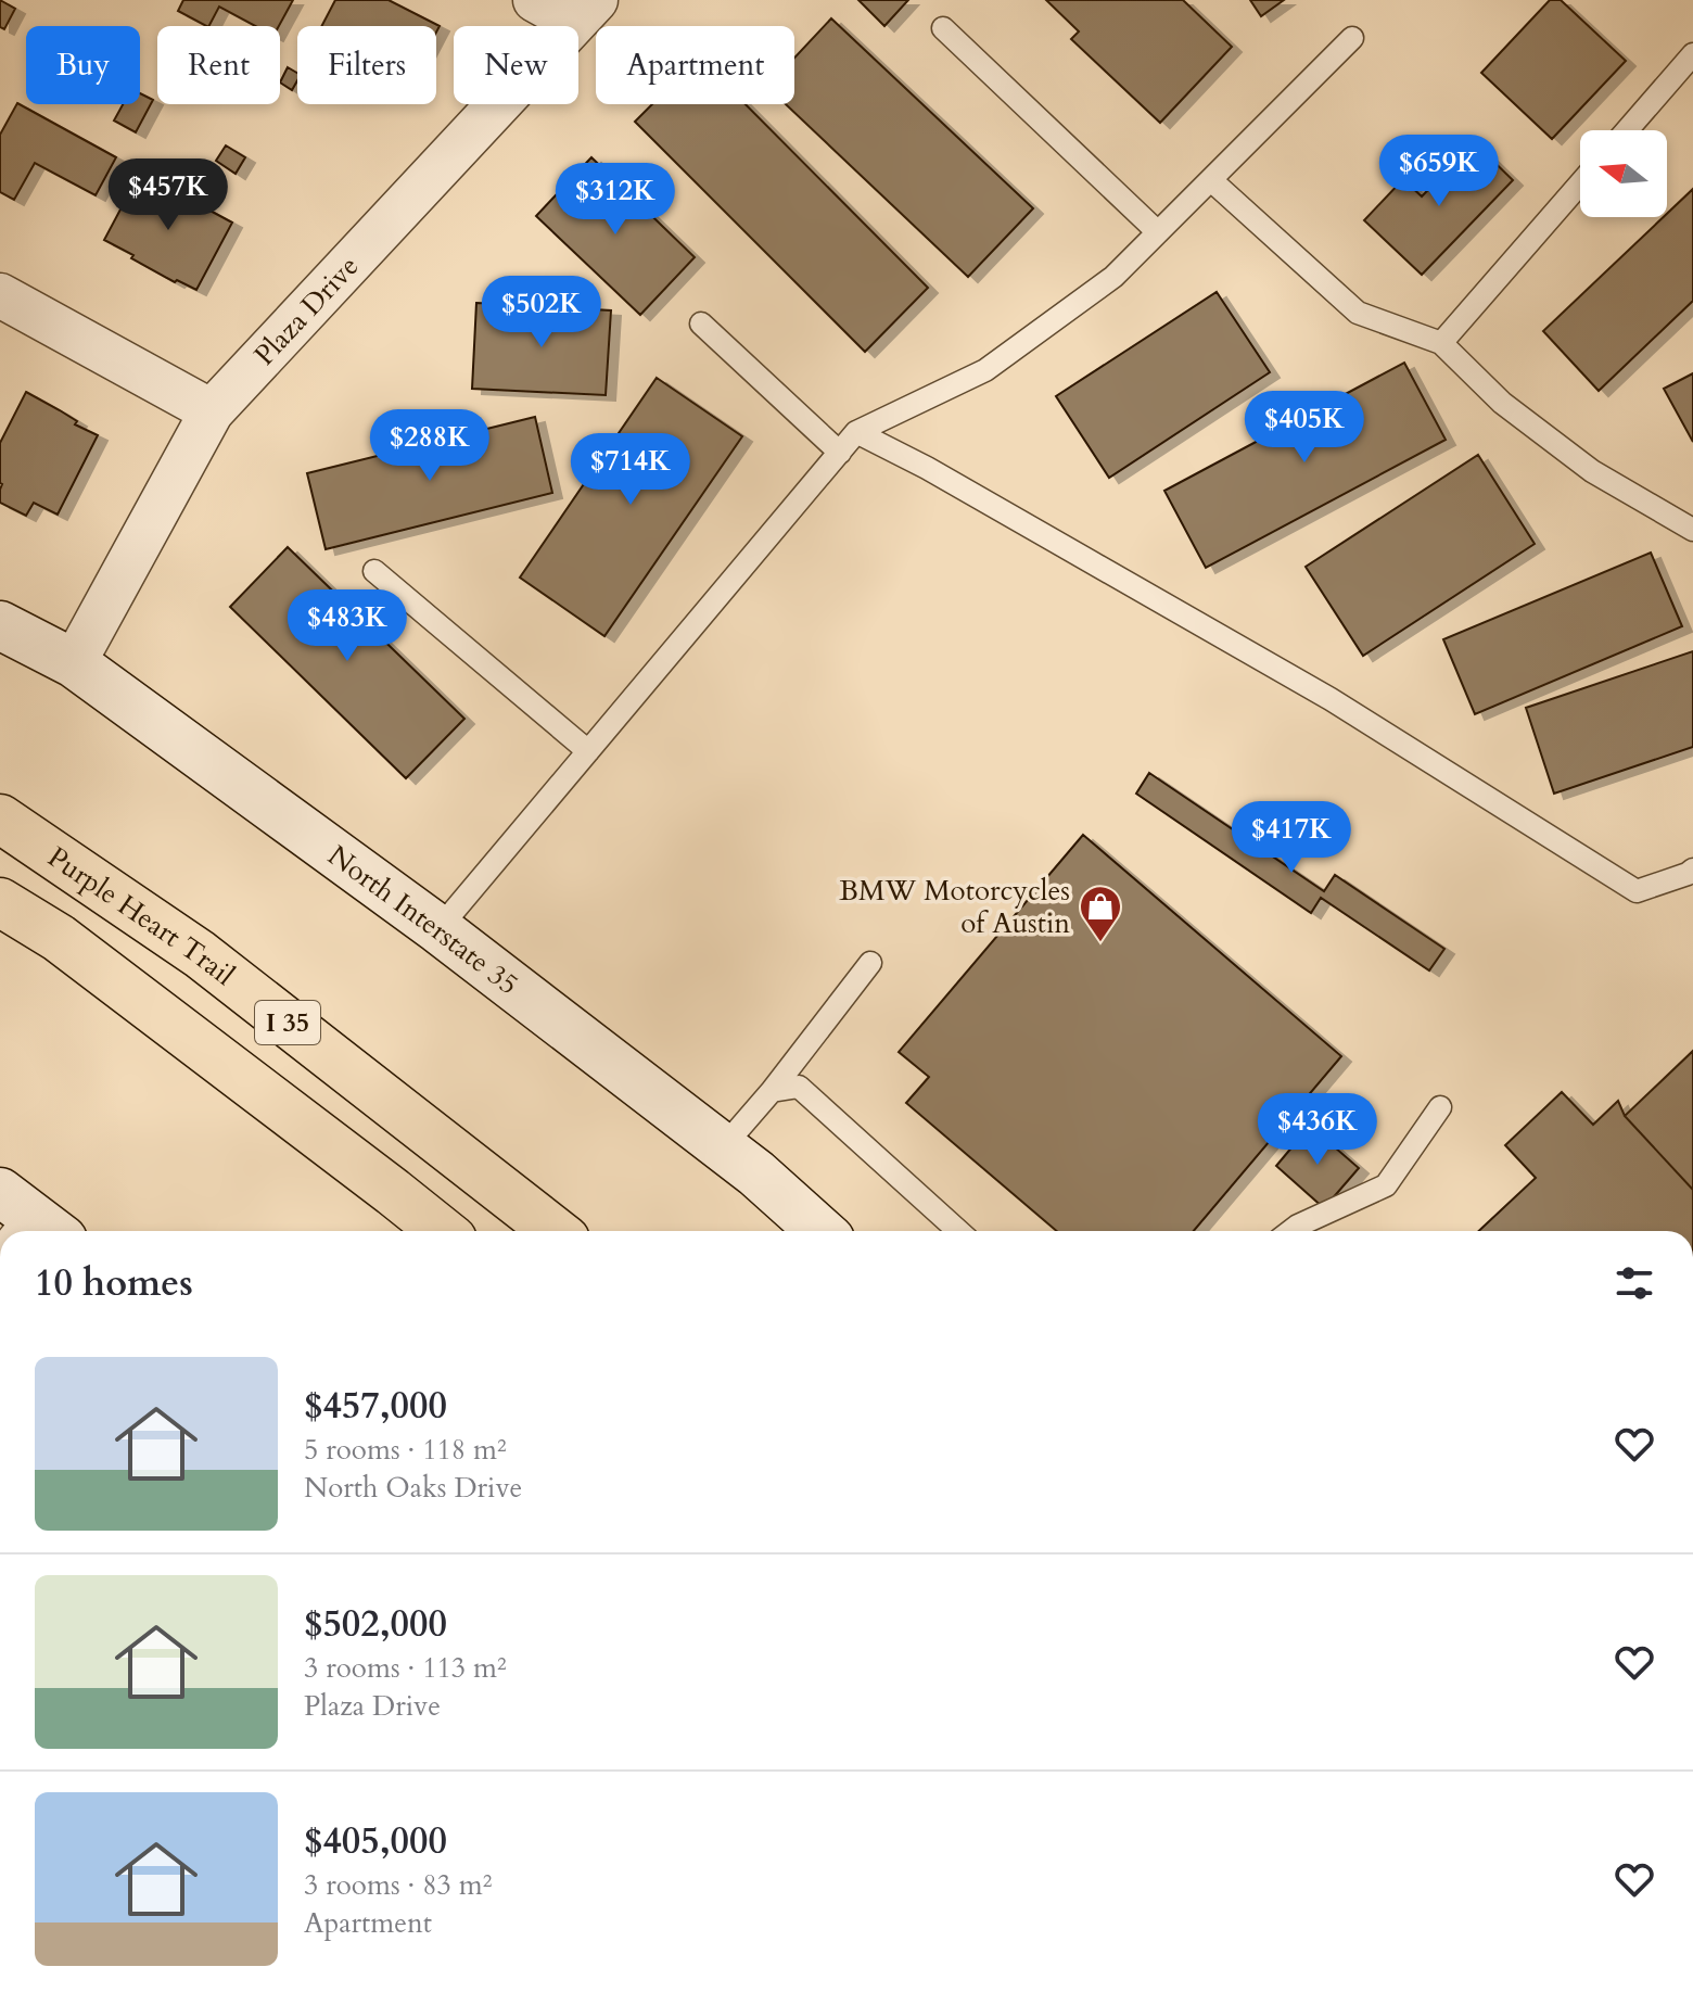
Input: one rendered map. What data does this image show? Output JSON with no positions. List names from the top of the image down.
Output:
{
  "streets": {
    "highway": ["Purple Heart Trail", "I 35"],
    "main road": ["North Interstate 35"],
    "street": ["Plaza Drive"]
  },
  "crossings": [
    ["Plaza Drive", "North Interstate 35"]
  ],
  "places": {
    "shop": ["BMW Motorcycles of Austin"]
  },
  "north": "left",
  "page": {
    "chip": [
      "Buy",
      "Rent",
      "Filters",
      "New",
      "Apartment"
    ],
    "price": [
      "$659K",
      "$457K",
      "$312K",
      "$502K",
      "$405K",
      "$288K",
      "$714K",
      "$483K",
      "$417K",
      "$436K"
    ],
    "heading": "10 homes",
    "list": [
      {
        "name": "$457,000",
        "note": "5 rooms · 118 m² · North Oaks Drive"
      },
      {
        "name": "$502,000",
        "note": "3 rooms · 113 m² · Plaza Drive"
      },
      {
        "name": "$405,000",
        "note": "3 rooms · 83 m² · Apartment"
      }
    ]
  }
}
